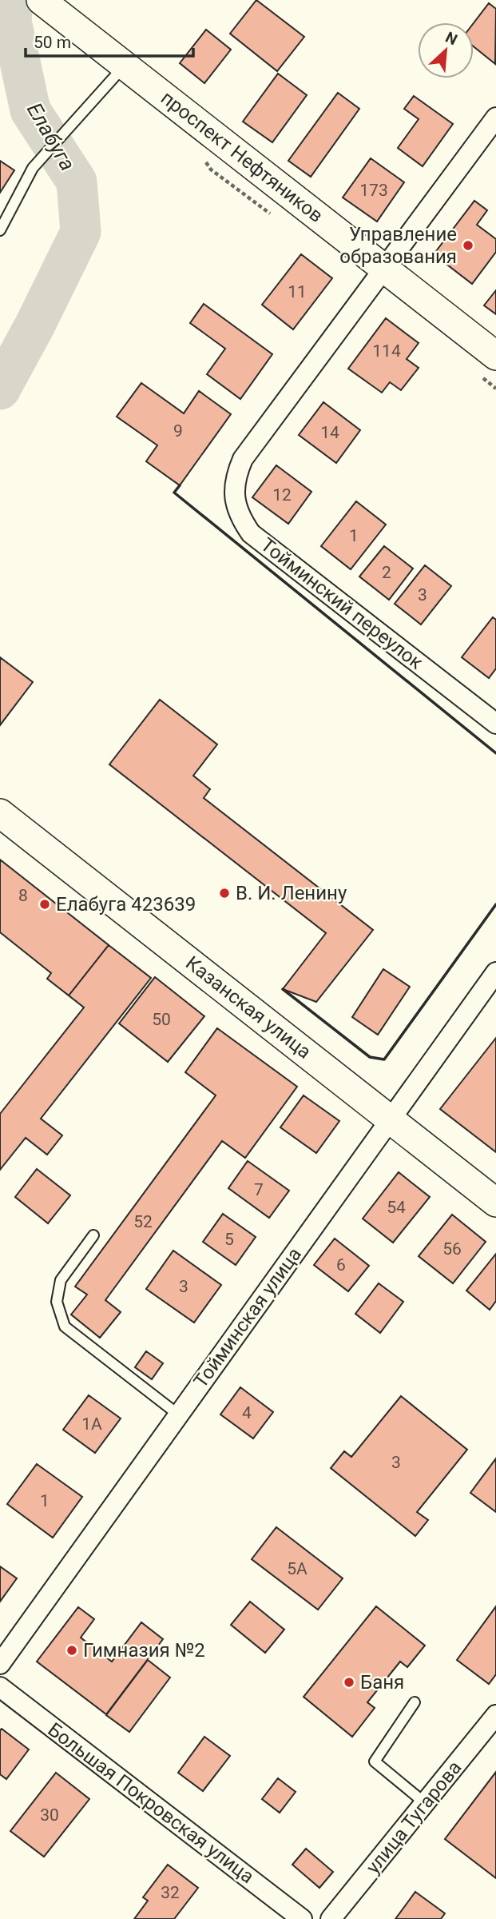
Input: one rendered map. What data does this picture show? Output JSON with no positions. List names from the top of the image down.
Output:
{
  "streets": {
    "street": [
      "проспект Нефтяников",
      "Тойминский переулок",
      "Казанская улица",
      "Тойминская улица",
      "Большая Покровская улица",
      "улица Тугарова"
    ]
  },
  "crossings": [
    ["проспект Нефтяников", "Тойминский переулок"],
    ["Казанская улица", "Тойминская улица"]
  ],
  "water": ["Елабуга"],
  "places": [
    "Управление образования",
    "В. И. Ленину",
    "Елабуга 423639",
    "Гимназия №2",
    "Баня"
  ],
  "house_numbers": [
    "173",
    "11",
    "114",
    "9",
    "14",
    "12",
    "1",
    "2",
    "3",
    "8",
    "50",
    "7",
    "54",
    "52",
    "5",
    "56",
    "6",
    "3",
    "4",
    "1А",
    "3",
    "1",
    "5А",
    "30",
    "32"
  ],
  "scale_bar": "50 m",
  "north": "top right"
}
